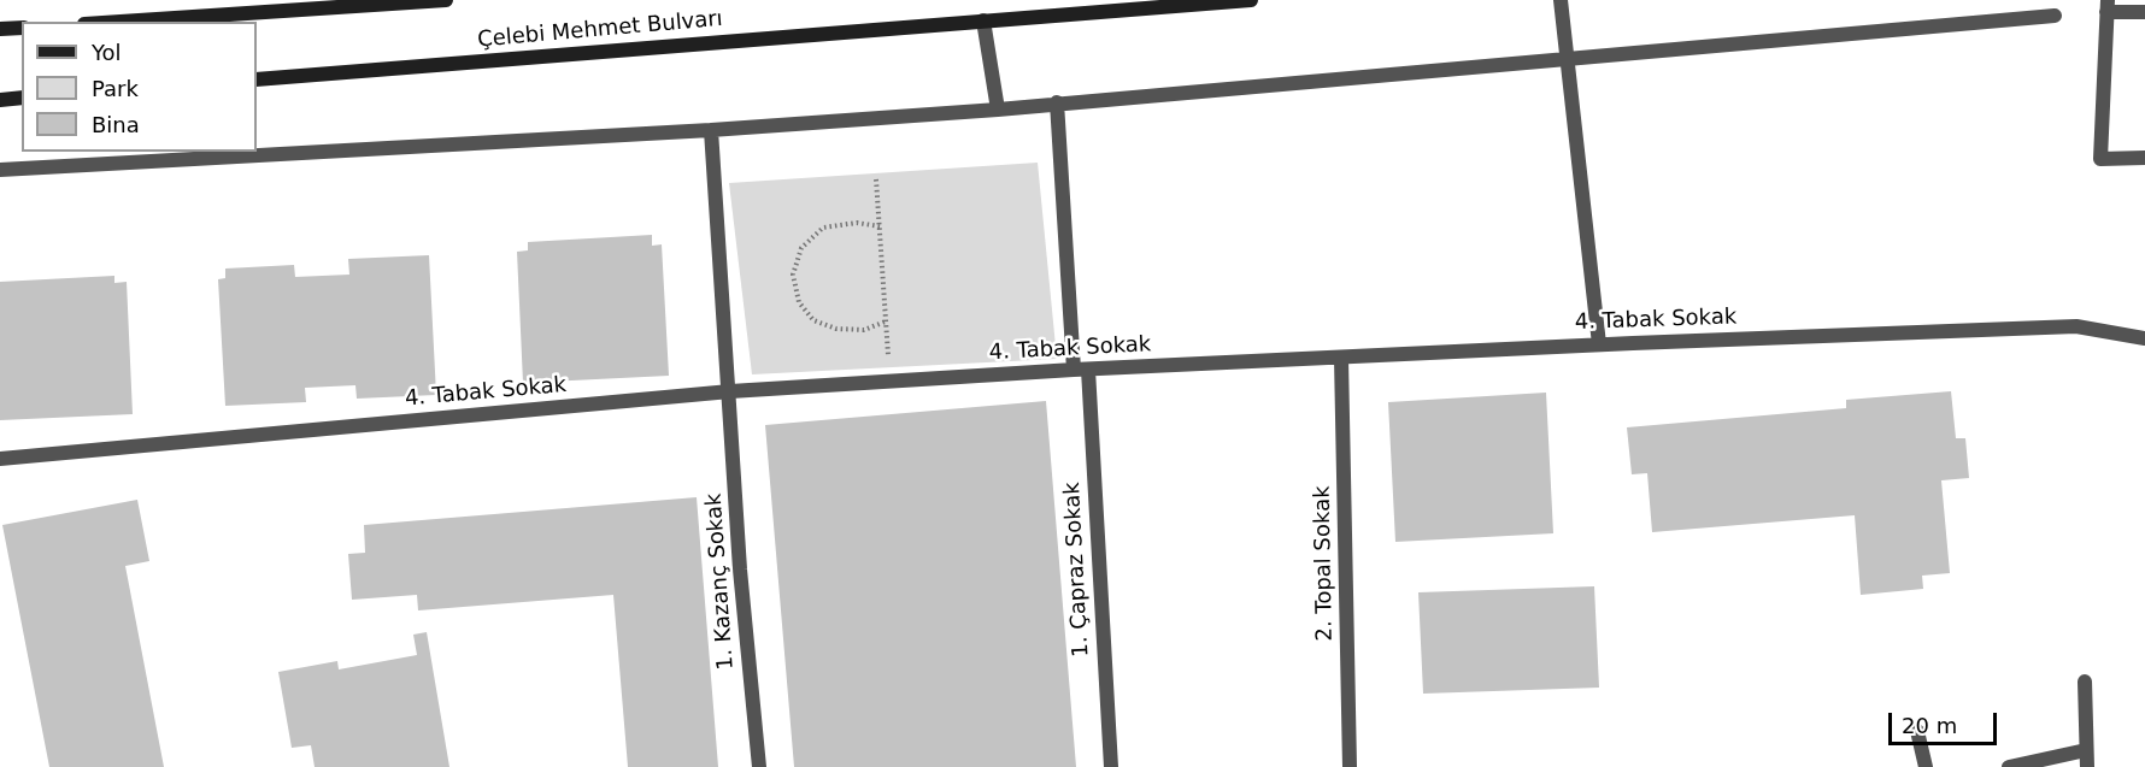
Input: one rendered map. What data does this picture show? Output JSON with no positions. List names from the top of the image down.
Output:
{
  "streets": {
    "main road": ["Çelebi Mehmet Bulvarı"],
    "street": [
      "4. Tabak Sokak",
      "2. Topal Sokak",
      "1. Çapraz Sokak",
      "1. Kazanç Sokak"
    ]
  },
  "crossings": [
    ["4. Tabak Sokak", "2. Topal Sokak"],
    ["4. Tabak Sokak", "1. Çapraz Sokak"],
    ["4. Tabak Sokak", "1. Kazanç Sokak"]
  ],
  "legend": ["Yol", "Park", "Bina"],
  "scale_bar": "20 m"
}
